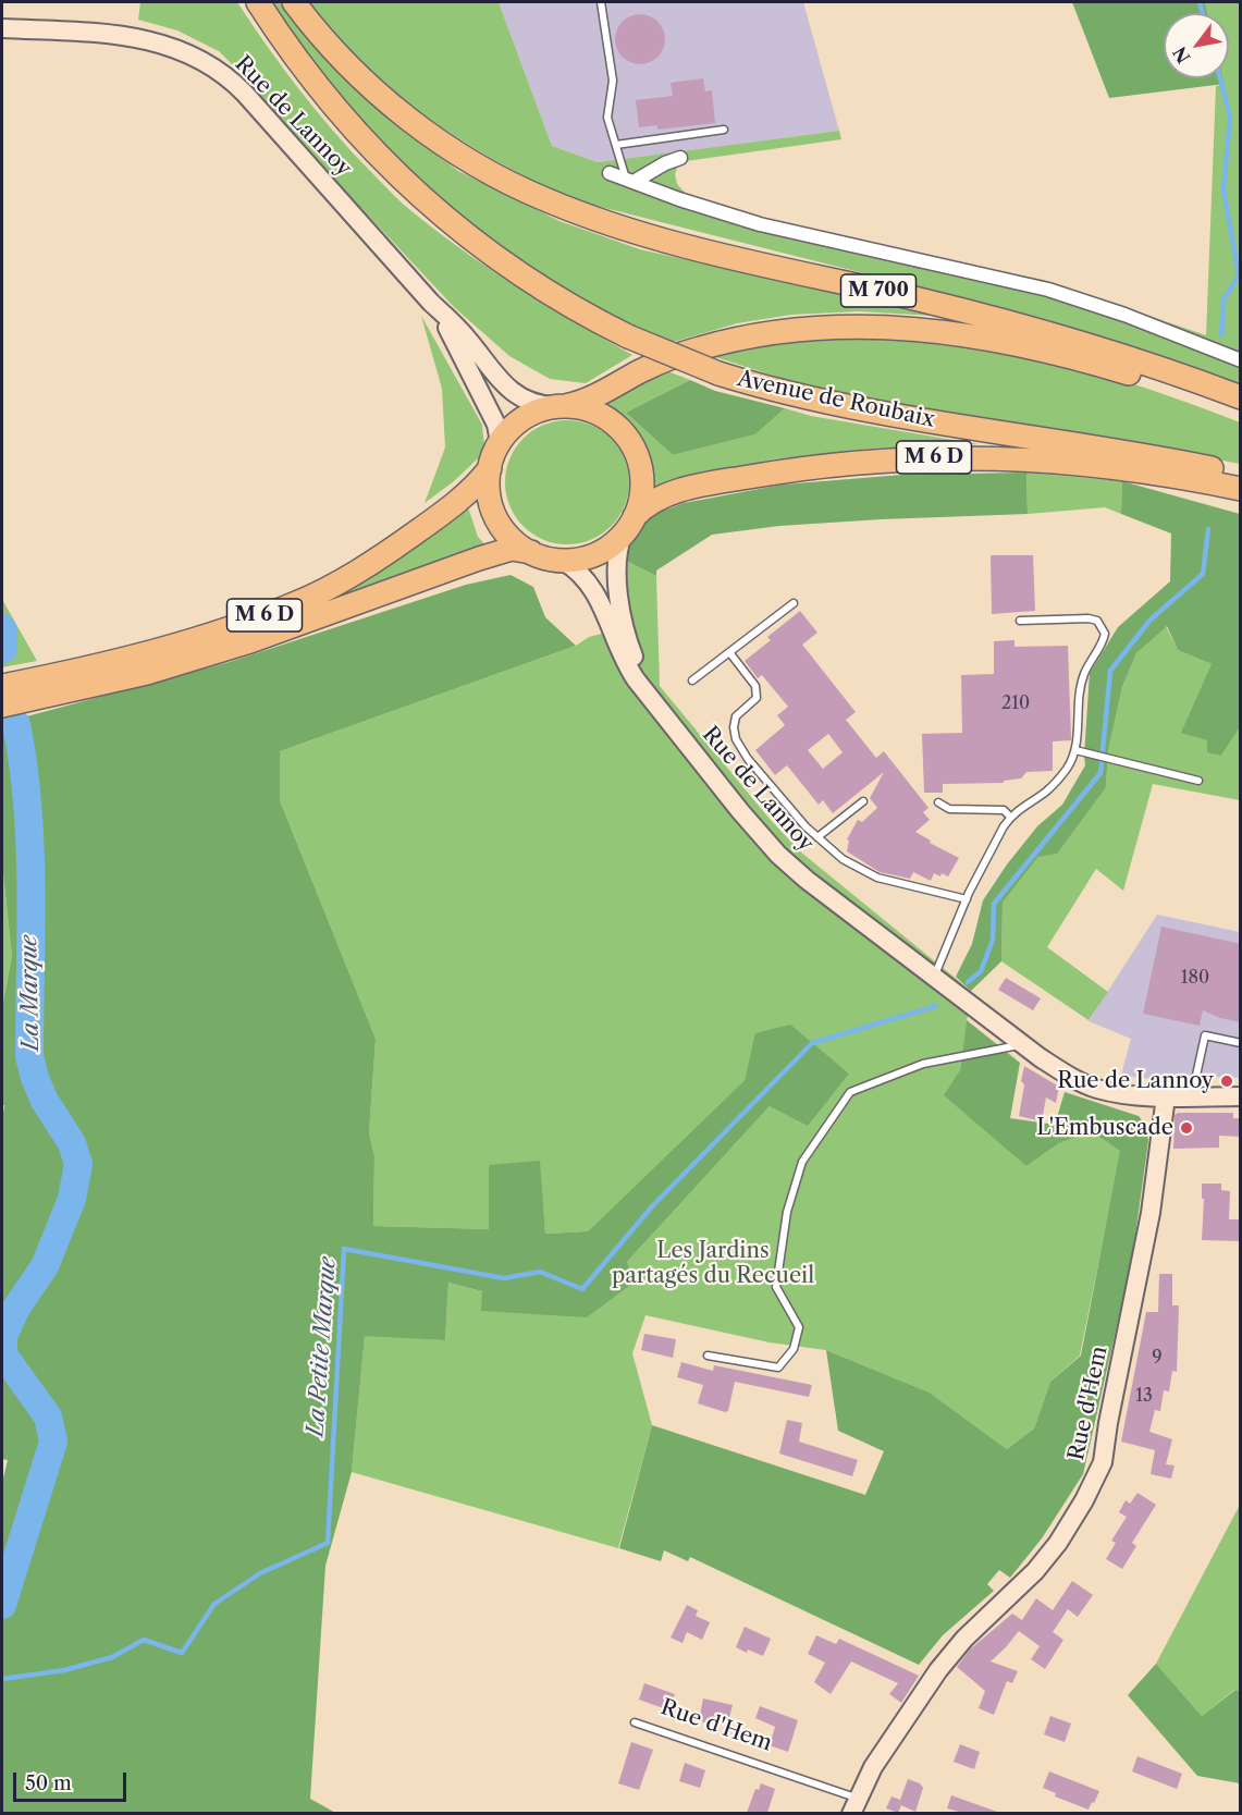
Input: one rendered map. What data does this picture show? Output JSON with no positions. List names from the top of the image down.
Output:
{
  "streets": {
    "highway": ["M 700", "Avenue de Roubaix", "M 6 D"],
    "street": ["Rue de Lannoy", "Rue d'Hem"]
  },
  "crossings": [
    ["Rue de Lannoy", "M 6 D"],
    ["Rue de Lannoy", "Rue d'Hem"]
  ],
  "water": ["La Marque", "La Petite Marque"],
  "parks": ["Les Jardins partagés du Recueil"],
  "places": ["Rue de Lannoy", "L'Embuscade"],
  "house_numbers": [
    "210",
    "180",
    "9",
    "13"
  ],
  "scale_bar": "50 m",
  "north": "bottom left"
}
